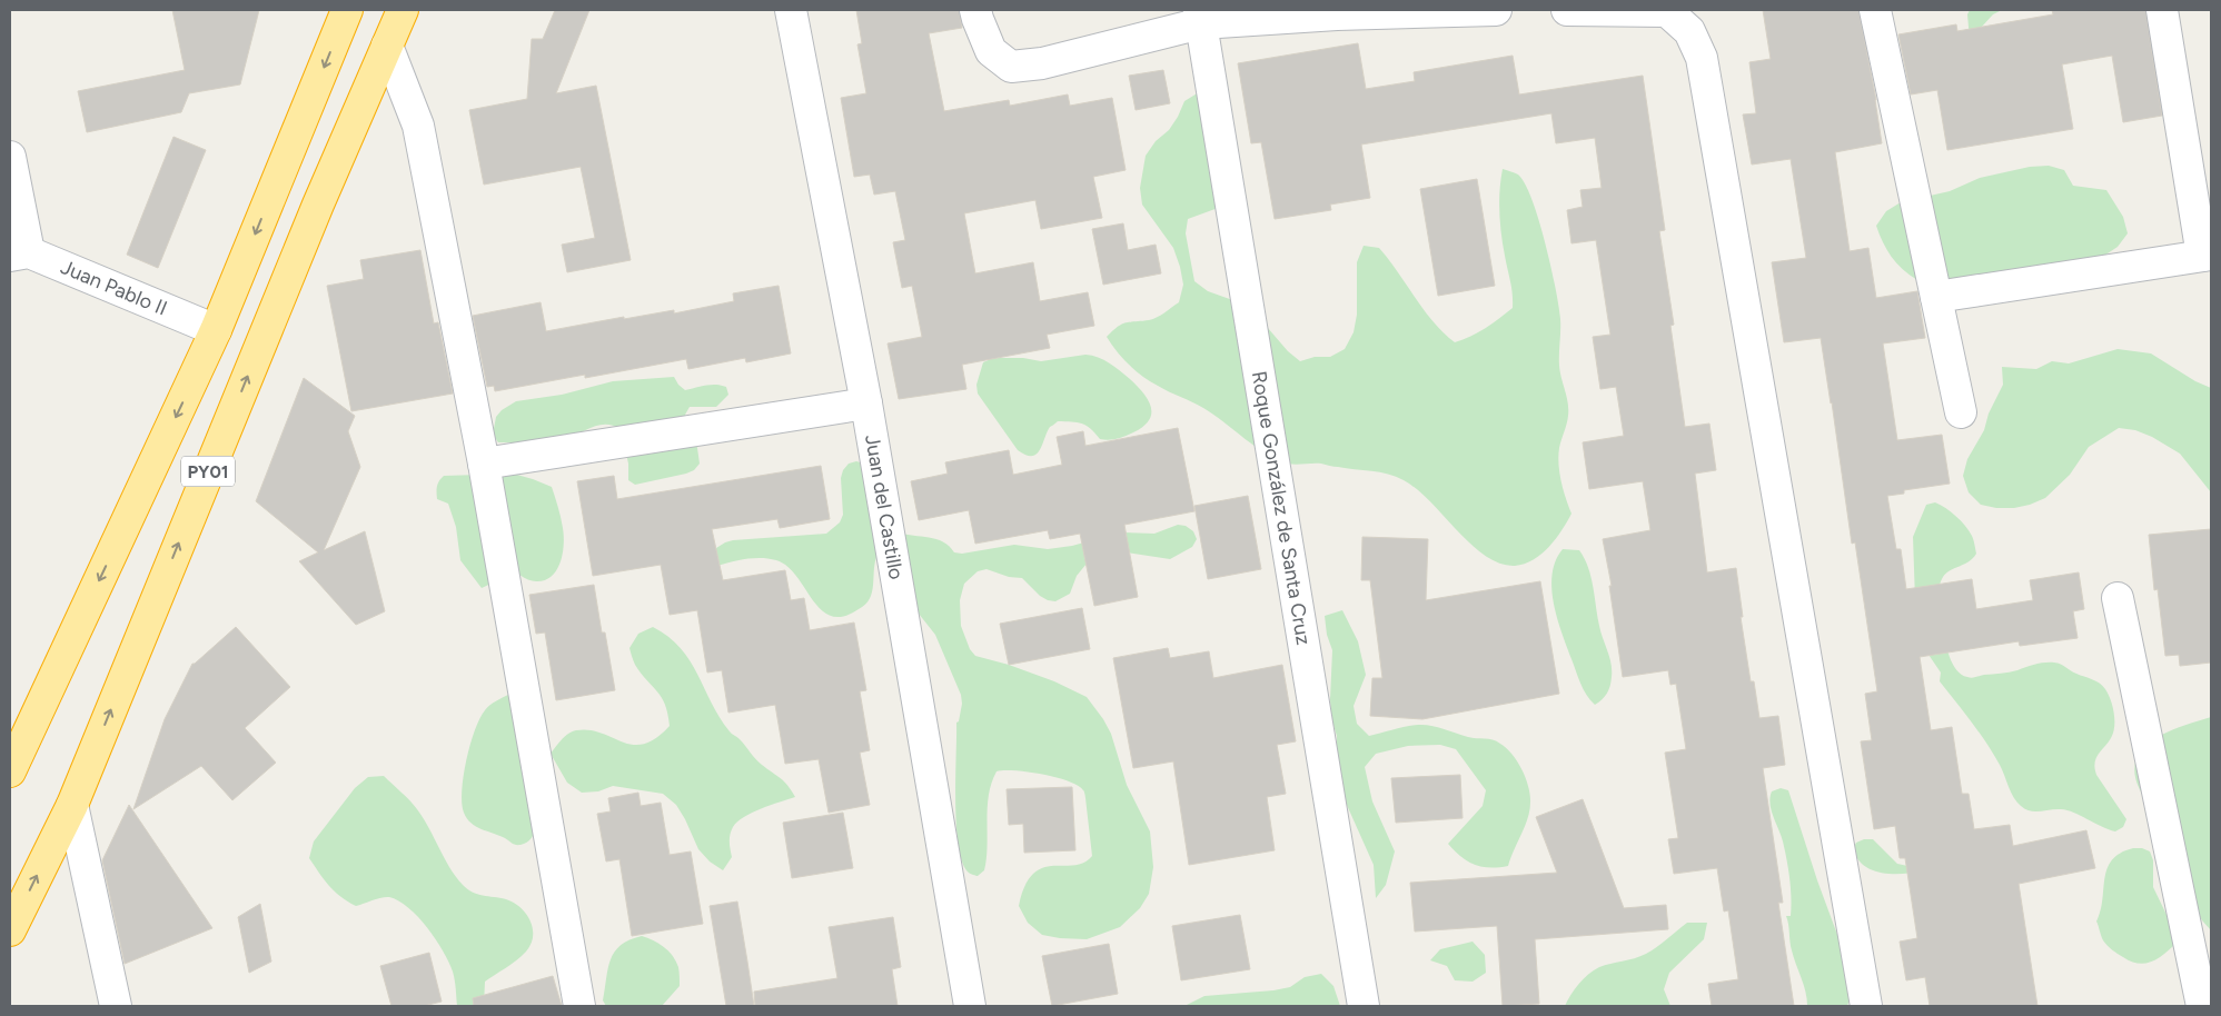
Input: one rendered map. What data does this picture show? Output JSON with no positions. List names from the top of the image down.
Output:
{
  "streets": {
    "highway": ["PY01"],
    "street": ["Juan Pablo II", "Juan del Castillo", "Roque González de Santa Cruz"]
  },
  "crossings": [
    ["Juan Pablo II", "PY01"]
  ]
}
